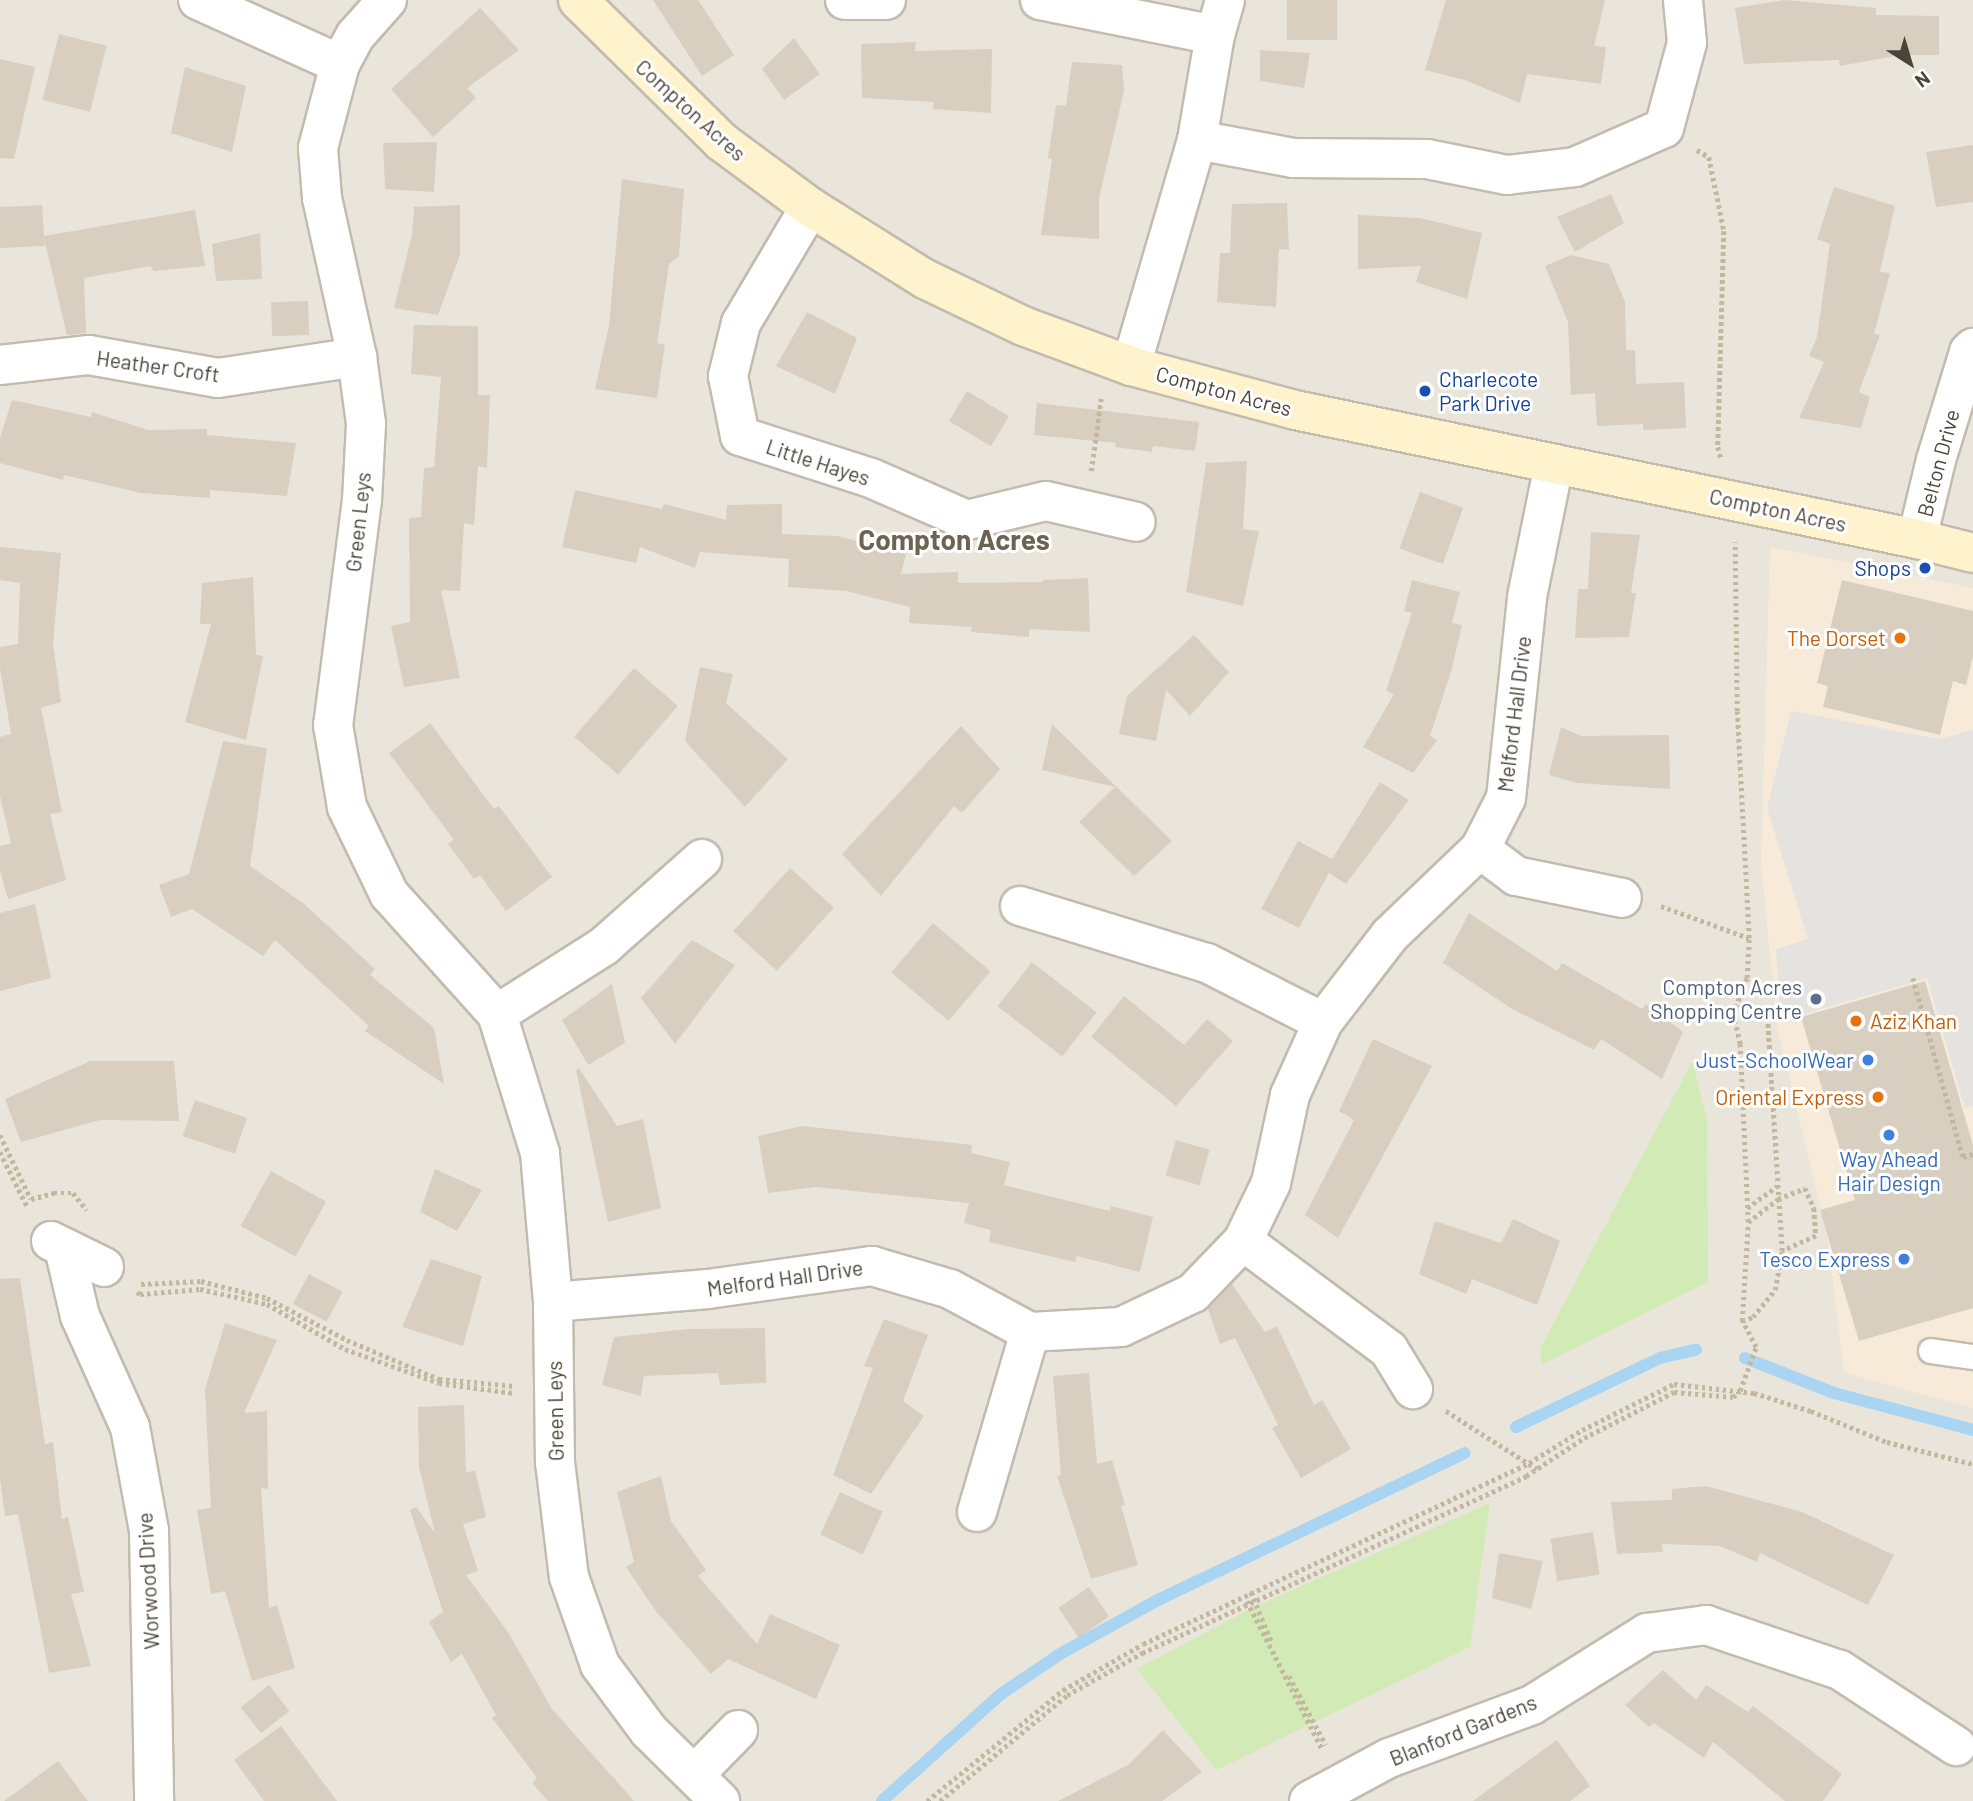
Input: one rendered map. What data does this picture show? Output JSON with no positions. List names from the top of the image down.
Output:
{
  "streets": {
    "street": [
      "Compton Acres",
      "Heather Croft",
      "Little Hayes",
      "Belton Drive",
      "Green Leys",
      "Melford Hall Drive",
      "Worwood Drive",
      "Blanford Gardens"
    ]
  },
  "crossings": [
    ["Compton Acres", "Little Hayes"],
    ["Compton Acres", "Belton Drive"],
    ["Compton Acres", "Melford Hall Drive"],
    ["Heather Croft", "Green Leys"],
    ["Green Leys", "Melford Hall Drive"]
  ],
  "districts": ["Compton Acres"],
  "places": [
    "Charlecote Park Drive",
    "Shops",
    "The Dorset",
    "Compton Acres Shopping Centre",
    "Aziz Khan",
    "Just-SchoolWear",
    "Oriental Express",
    "Way Ahead Hair Design",
    "Tesco Express"
  ],
  "north": "bottom right"
}
